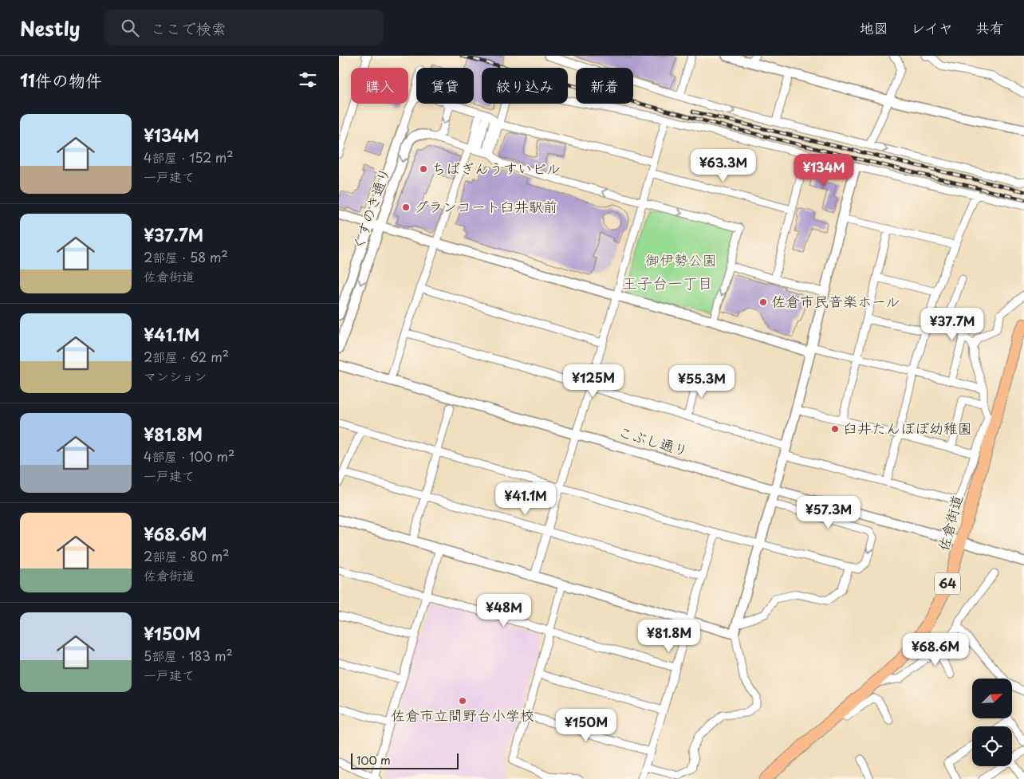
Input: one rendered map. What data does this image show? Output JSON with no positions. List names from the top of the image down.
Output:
{
  "streets": {
    "main road": ["佐倉街道", "64"],
    "street": ["くすのき通り", "こぶし通り"]
  },
  "crossings": [
    ["こぶし通り", "佐倉街道"]
  ],
  "districts": ["王子台一丁目"],
  "parks": ["御伊勢公園"],
  "places": [
    "ちばぎんうすいビル",
    "グランコート臼井駅前",
    "佐倉市民音楽ホール",
    "臼井たんぽぽ幼稚園",
    "佐倉市立間野台小学校"
  ],
  "scale_bar": "100 m",
  "north": "top right",
  "page": {
    "header": "Nestly",
    "search": "ここで検索",
    "nav": ["地図", "レイヤ", "共有"],
    "heading": "11件の物件",
    "chip": [
      "購入",
      "賃貸",
      "絞り込み",
      "新着"
    ],
    "list": [
      {
        "name": "¥134M",
        "note": "4部屋 · 152 m² · 一戸建て"
      },
      {
        "name": "¥37.7M",
        "note": "2部屋 · 58 m² · 佐倉街道"
      },
      {
        "name": "¥41.1M",
        "note": "2部屋 · 62 m² · マンション"
      },
      {
        "name": "¥81.8M",
        "note": "4部屋 · 100 m² · 一戸建て"
      },
      {
        "name": "¥68.6M",
        "note": "2部屋 · 80 m² · 佐倉街道"
      },
      {
        "name": "¥150M",
        "note": "5部屋 · 183 m² · 一戸建て"
      }
    ],
    "price": [
      "¥63.3M",
      "¥134M",
      "¥37.7M",
      "¥125M",
      "¥55.3M",
      "¥41.1M",
      "¥57.3M",
      "¥48M",
      "¥81.8M",
      "¥68.6M",
      "¥150M"
    ],
    "scale": "100 m"
  }
}
